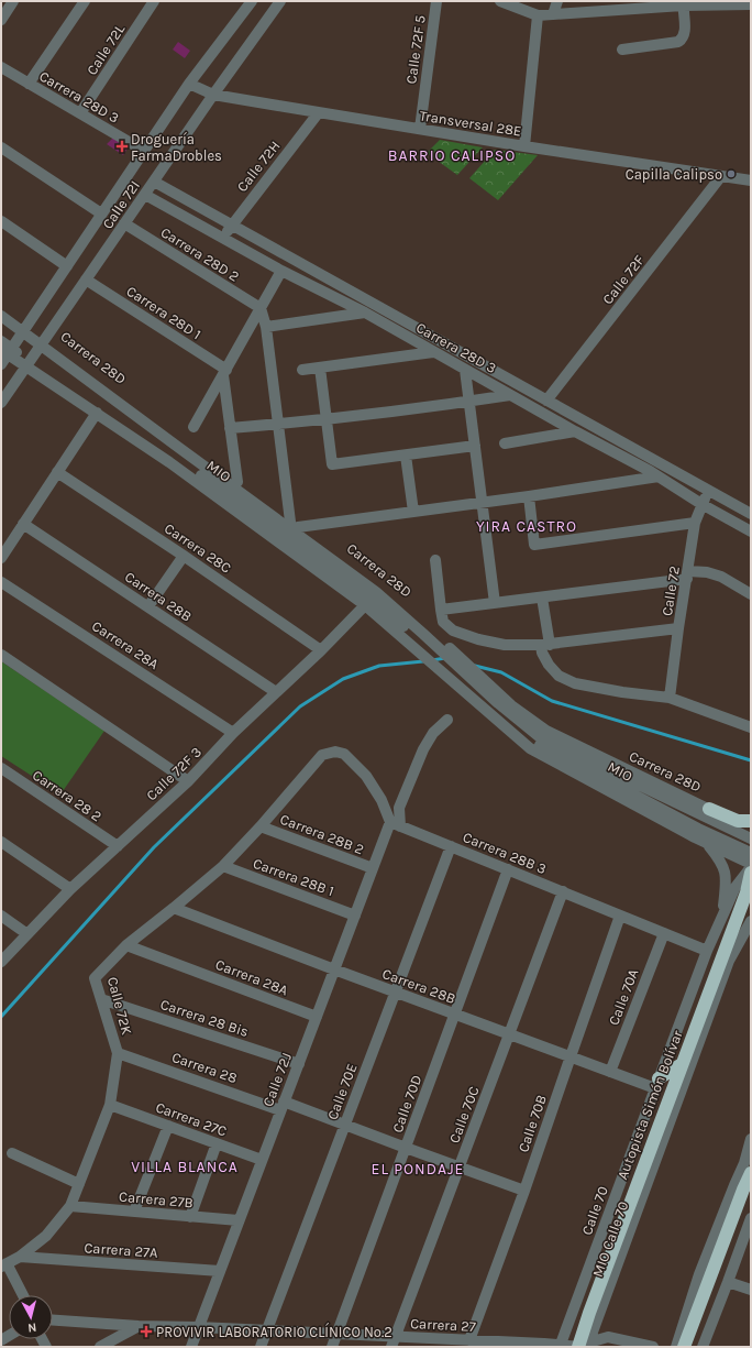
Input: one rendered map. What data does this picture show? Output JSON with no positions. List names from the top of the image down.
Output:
{
  "streets": {
    "highway": ["Autopista Simón Bolívar"],
    "street": [
      "Calle 72L",
      "Calle 72F 5",
      "Carrera 28D 3",
      "Transversal 28E",
      "Calle 72H",
      "Calle 72I",
      "Carrera 28D 2",
      "Calle 72F",
      "Carrera 28D 1",
      "Carrera 28D",
      "MIO",
      "Carrera 28C",
      "Calle 72",
      "Carrera 28B",
      "Carrera 28A",
      "Calle 72F 3",
      "Carrera 28 2",
      "Carrera 28B 2",
      "Carrera 28B 3",
      "Carrera 28B 1",
      "Calle 70A",
      "Calle 72K",
      "Carrera 28 Bis",
      "Carrera 28",
      "Calle 72J",
      "Calle 70E",
      "Calle 70D",
      "Calle 70C",
      "Carrera 27C",
      "Calle 70B",
      "Carrera 27B",
      "Calle 70",
      "MIO Calle 70",
      "Carrera 27A",
      "Carrera 27"
    ]
  },
  "crossings": [
    ["Calle 72L", "Carrera 28D 3"],
    ["Calle 72F 5", "Transversal 28E"],
    ["Carrera 28D 3", "Calle 72H"],
    ["Carrera 28D 3", "Calle 72I"],
    ["Carrera 28D 3", "Calle 72F"],
    ["Carrera 28D 3", "Calle 72"],
    ["Transversal 28E", "Calle 72H"],
    ["Transversal 28E", "Calle 72I"],
    ["Transversal 28E", "Calle 72F"],
    ["Calle 72I", "Carrera 28D 2"],
    ["Calle 72I", "Carrera 28D 1"],
    ["Calle 72I", "Carrera 28D"],
    ["Calle 72I", "MIO"],
    ["Carrera 28D", "MIO"],
    ["Carrera 28C", "Calle 72F 3"],
    ["Carrera 28B", "Calle 72F 3"],
    ["Carrera 28B", "Calle 70A"],
    ["Carrera 28B", "Calle 72K"],
    ["Carrera 28B", "Calle 72J"],
    ["Carrera 28B", "Calle 70E"],
    ["Carrera 28B", "Calle 70D"],
    ["Carrera 28B", "Calle 70C"],
    ["Carrera 28B", "Calle 70B"],
    ["Carrera 28B", "Calle 70"],
    ["Carrera 28A", "Calle 72F 3"],
    ["Carrera 28A", "Calle 72K"],
    ["Carrera 28A", "Calle 72J"],
    ["Calle 72F 3", "Carrera 28 2"],
    ["Carrera 28B 2", "Calle 72K"],
    ["Carrera 28B 2", "Calle 72J"],
    ["Carrera 28B 3", "Calle 70A"],
    ["Carrera 28B 3", "Calle 72K"],
    ["Carrera 28B 3", "Calle 72J"],
    ["Carrera 28B 3", "Calle 70E"],
    ["Carrera 28B 3", "Calle 70D"],
    ["Carrera 28B 3", "Calle 70C"],
    ["Carrera 28B 3", "Calle 70B"],
    ["Carrera 28B 3", "Calle 70"],
    ["Carrera 28B 1", "Calle 72K"],
    ["Carrera 28B 1", "Calle 72J"],
    ["Calle 72K", "Carrera 28 Bis"],
    ["Calle 72K", "Carrera 28"],
    ["Calle 72K", "Calle 72J"],
    ["Calle 72K", "Carrera 27C"],
    ["Calle 72K", "Carrera 27B"],
    ["Calle 72K", "Carrera 27A"],
    ["Carrera 28 Bis", "Calle 72J"],
    ["Carrera 28", "Calle 72J"],
    ["Carrera 28", "Calle 70E"],
    ["Carrera 28", "Calle 70D"],
    ["Carrera 28", "Calle 70C"],
    ["Carrera 28", "Calle 70B"],
    ["Calle 72J", "Carrera 27C"],
    ["Calle 72J", "Carrera 27B"],
    ["Calle 72J", "Carrera 27A"],
    ["Calle 72J", "Carrera 27"],
    ["Calle 70E", "Carrera 27"],
    ["Calle 70D", "Carrera 27"],
    ["Autopista Simón Bolívar", "MIO Calle 70"],
    ["Autopista Simón Bolívar", "Carrera 27"],
    ["Calle 70C", "Carrera 27"],
    ["Calle 70B", "Carrera 27"],
    ["Calle 70", "Carrera 27"],
    ["MIO Calle 70", "Carrera 27"]
  ],
  "districts": [
    "BARRIO CALIPSO",
    "YIRA CASTRO",
    "VILLA BLANCA",
    "EL PONDAJE"
  ],
  "places": {
    "health": ["Droguería FarmaDrobles", "PROVIVIR LABORATORIO CLÍNICO No.2"],
    "other": ["Capilla Calipso"]
  },
  "north": "bottom"
}
